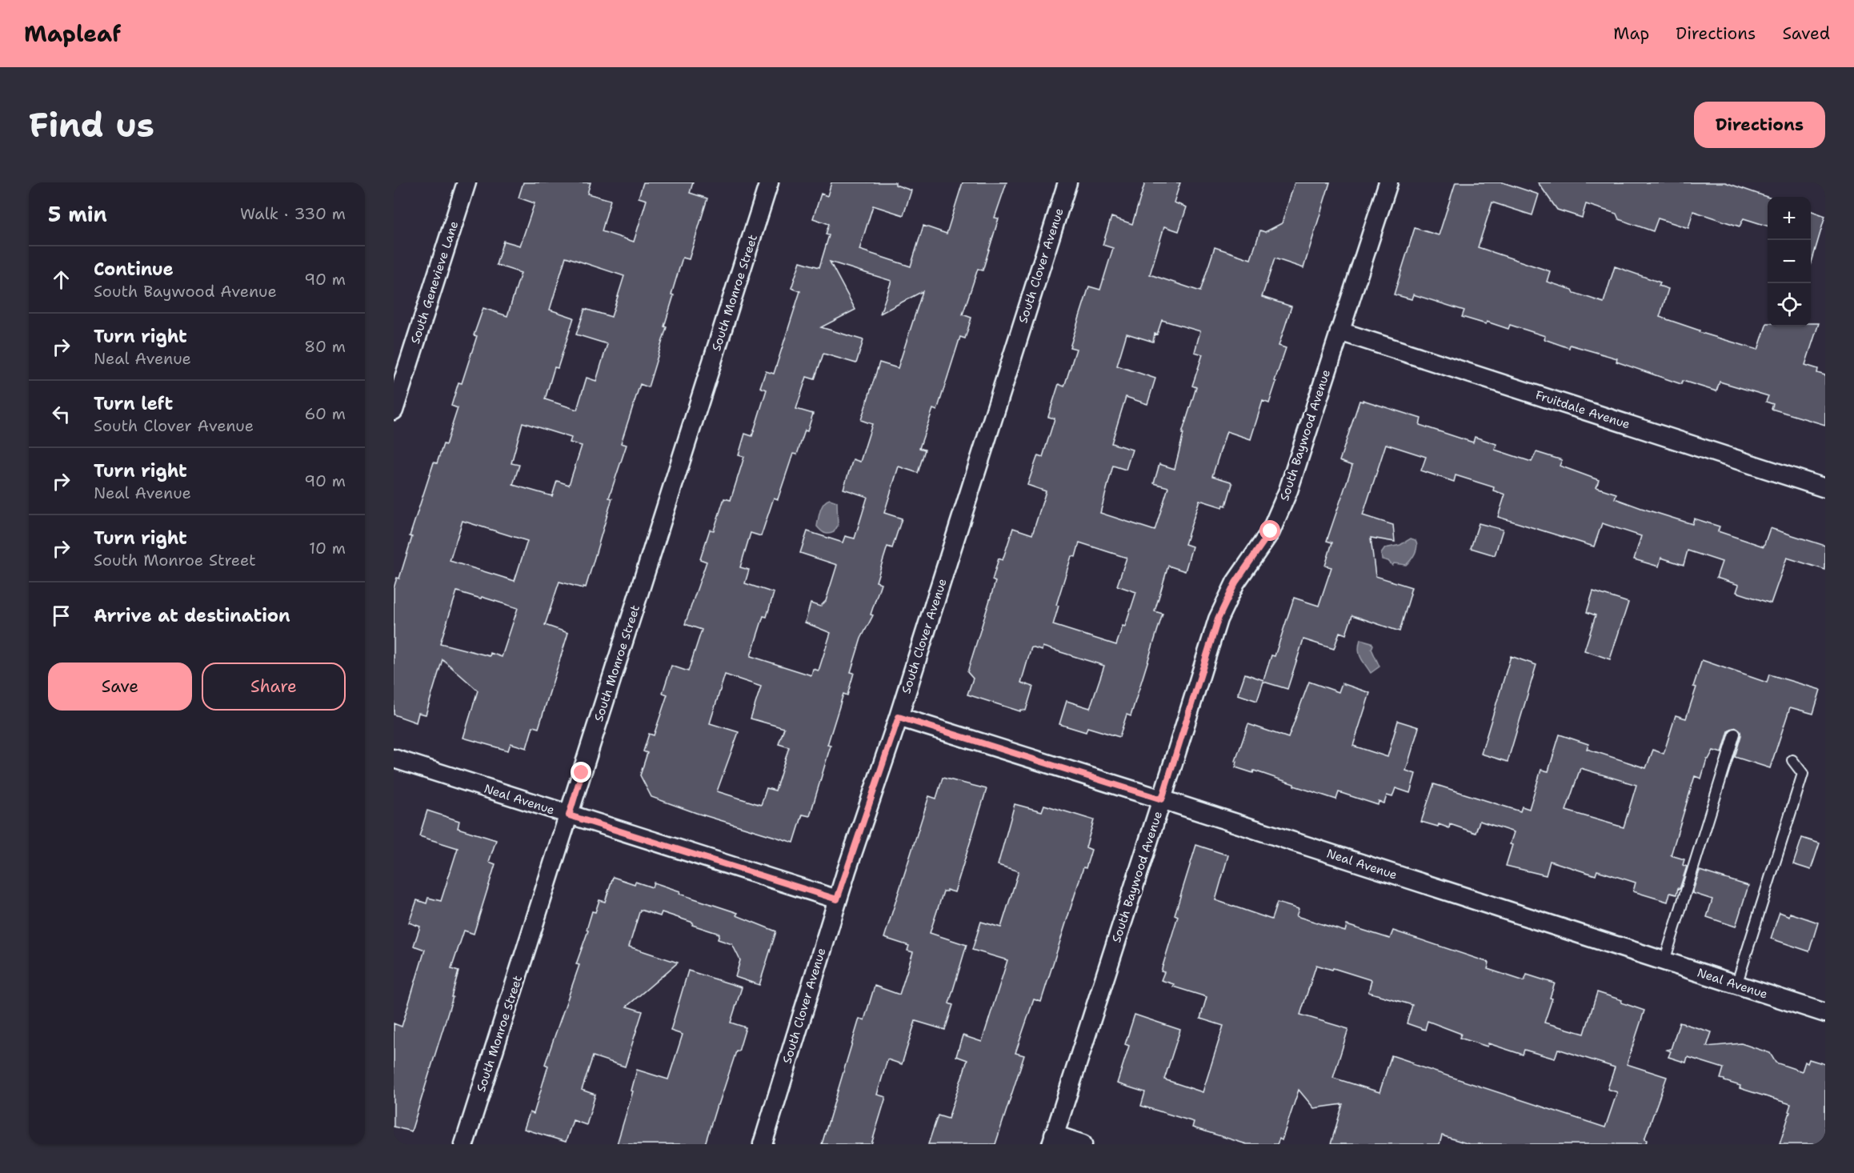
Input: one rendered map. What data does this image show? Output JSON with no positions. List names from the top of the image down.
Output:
{
  "streets": {
    "street": [
      "South Clover Avenue",
      "South Genevieve Lane",
      "South Monroe Street",
      "Fruitdale Avenue",
      "South Baywood Avenue",
      "Neal Avenue"
    ]
  },
  "crossings": [
    ["South Clover Avenue", "Neal Avenue"],
    ["South Monroe Street", "Neal Avenue"],
    ["Fruitdale Avenue", "South Baywood Avenue"],
    ["South Baywood Avenue", "Neal Avenue"]
  ],
  "page": {
    "header": "Mapleaf",
    "nav": ["Map", "Directions", "Saved"],
    "buttons": [
      "Directions",
      ["Save", "Share"]
    ],
    "title": "Find us",
    "heading": ["5 min", "Walk · 330 m"],
    "map_buttons": ["+", "−"],
    "list": [
      ["Continue", "South Baywood Avenue", "90 m"],
      ["Turn right", "Neal Avenue", "80 m"],
      ["Turn left", "South Clover Avenue", "60 m"],
      ["Turn right", "Neal Avenue", "90 m"],
      ["Turn right", "South Monroe Street", "10 m"],
      "Arrive at destination"
    ]
  }
}
